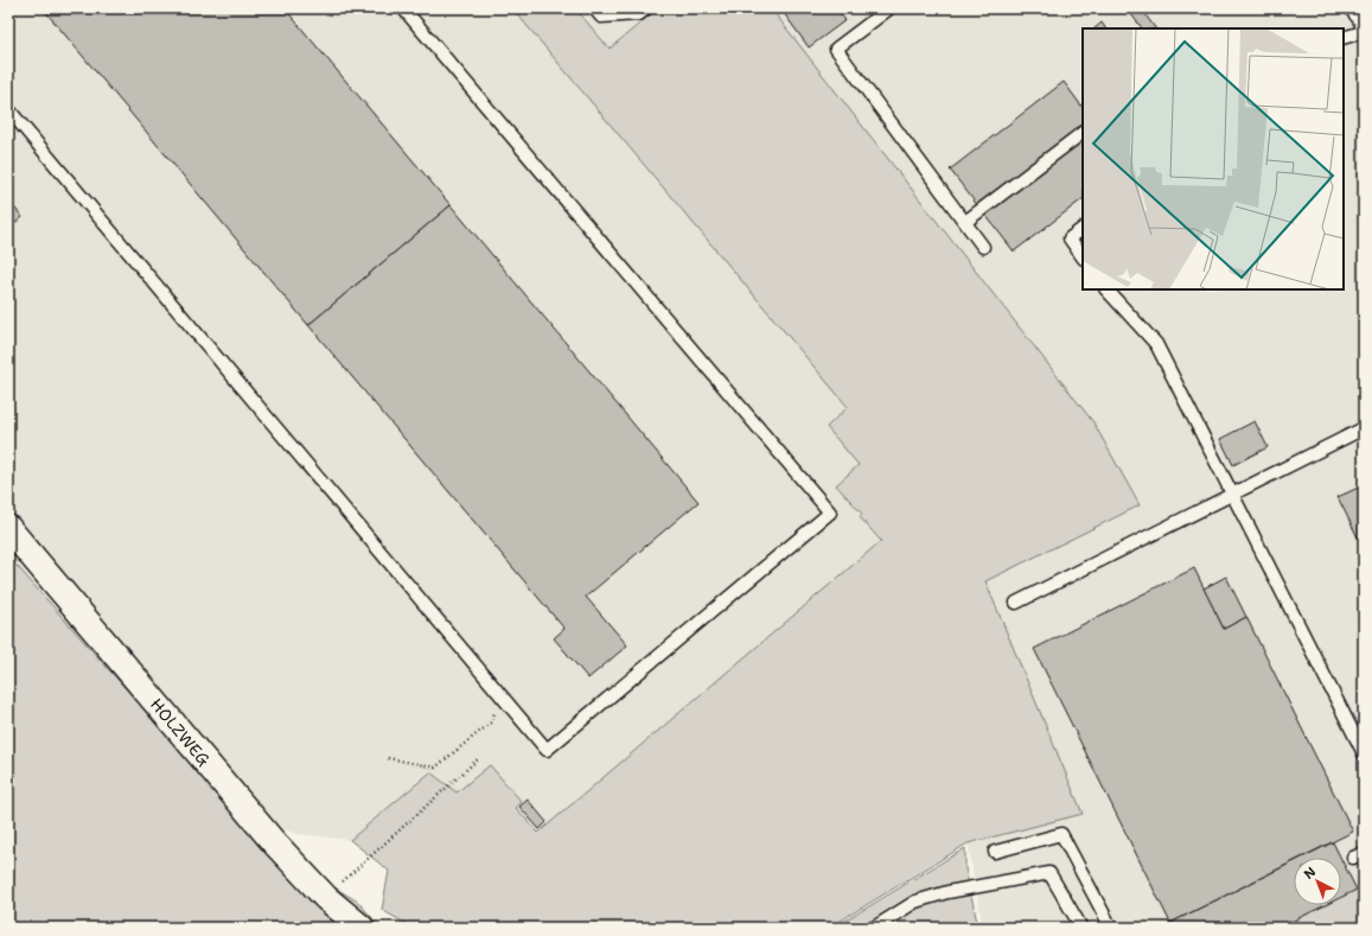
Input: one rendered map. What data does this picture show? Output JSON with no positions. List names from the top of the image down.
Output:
{
  "streets": {
    "street": ["HOLZWEG"]
  },
  "north": "top left"
}
